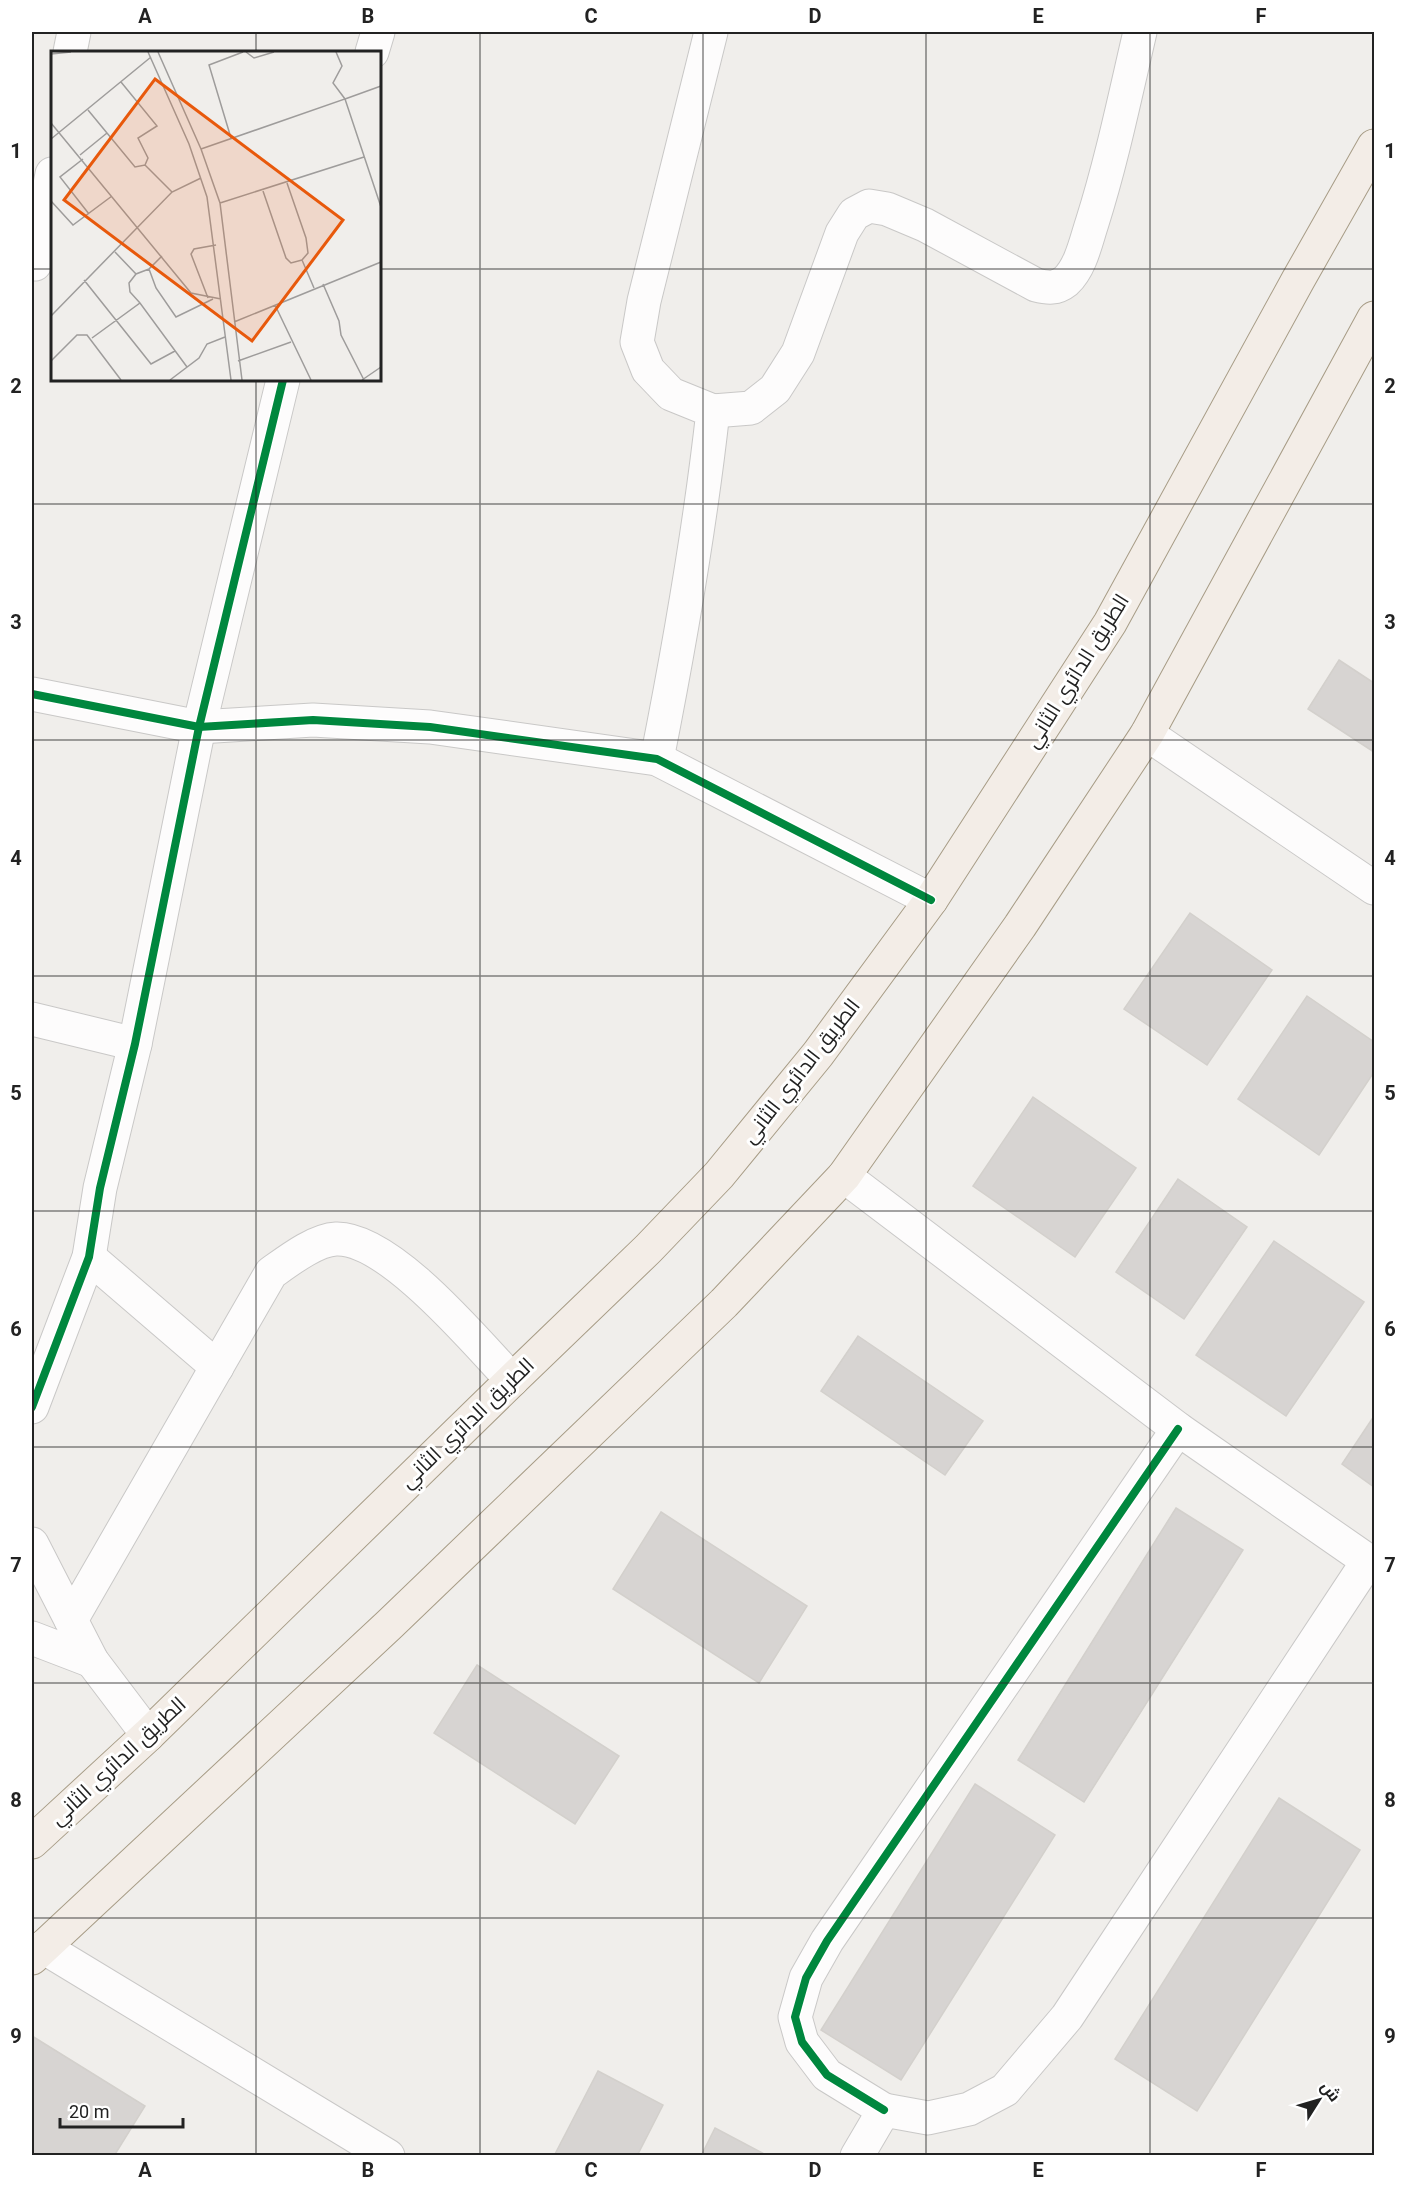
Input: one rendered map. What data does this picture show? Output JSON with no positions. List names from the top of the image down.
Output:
{
  "streets": {
    "main road": ["الطريق الدائري الثاني"]
  },
  "scale_bar": "20 m",
  "north": "top right",
  "grid": {
    "columns": [
      "A",
      "B",
      "C",
      "D",
      "E",
      "F"
    ],
    "rows": [
      "1",
      "2",
      "3",
      "4",
      "5",
      "6",
      "7",
      "8",
      "9"
    ]
  }
}
